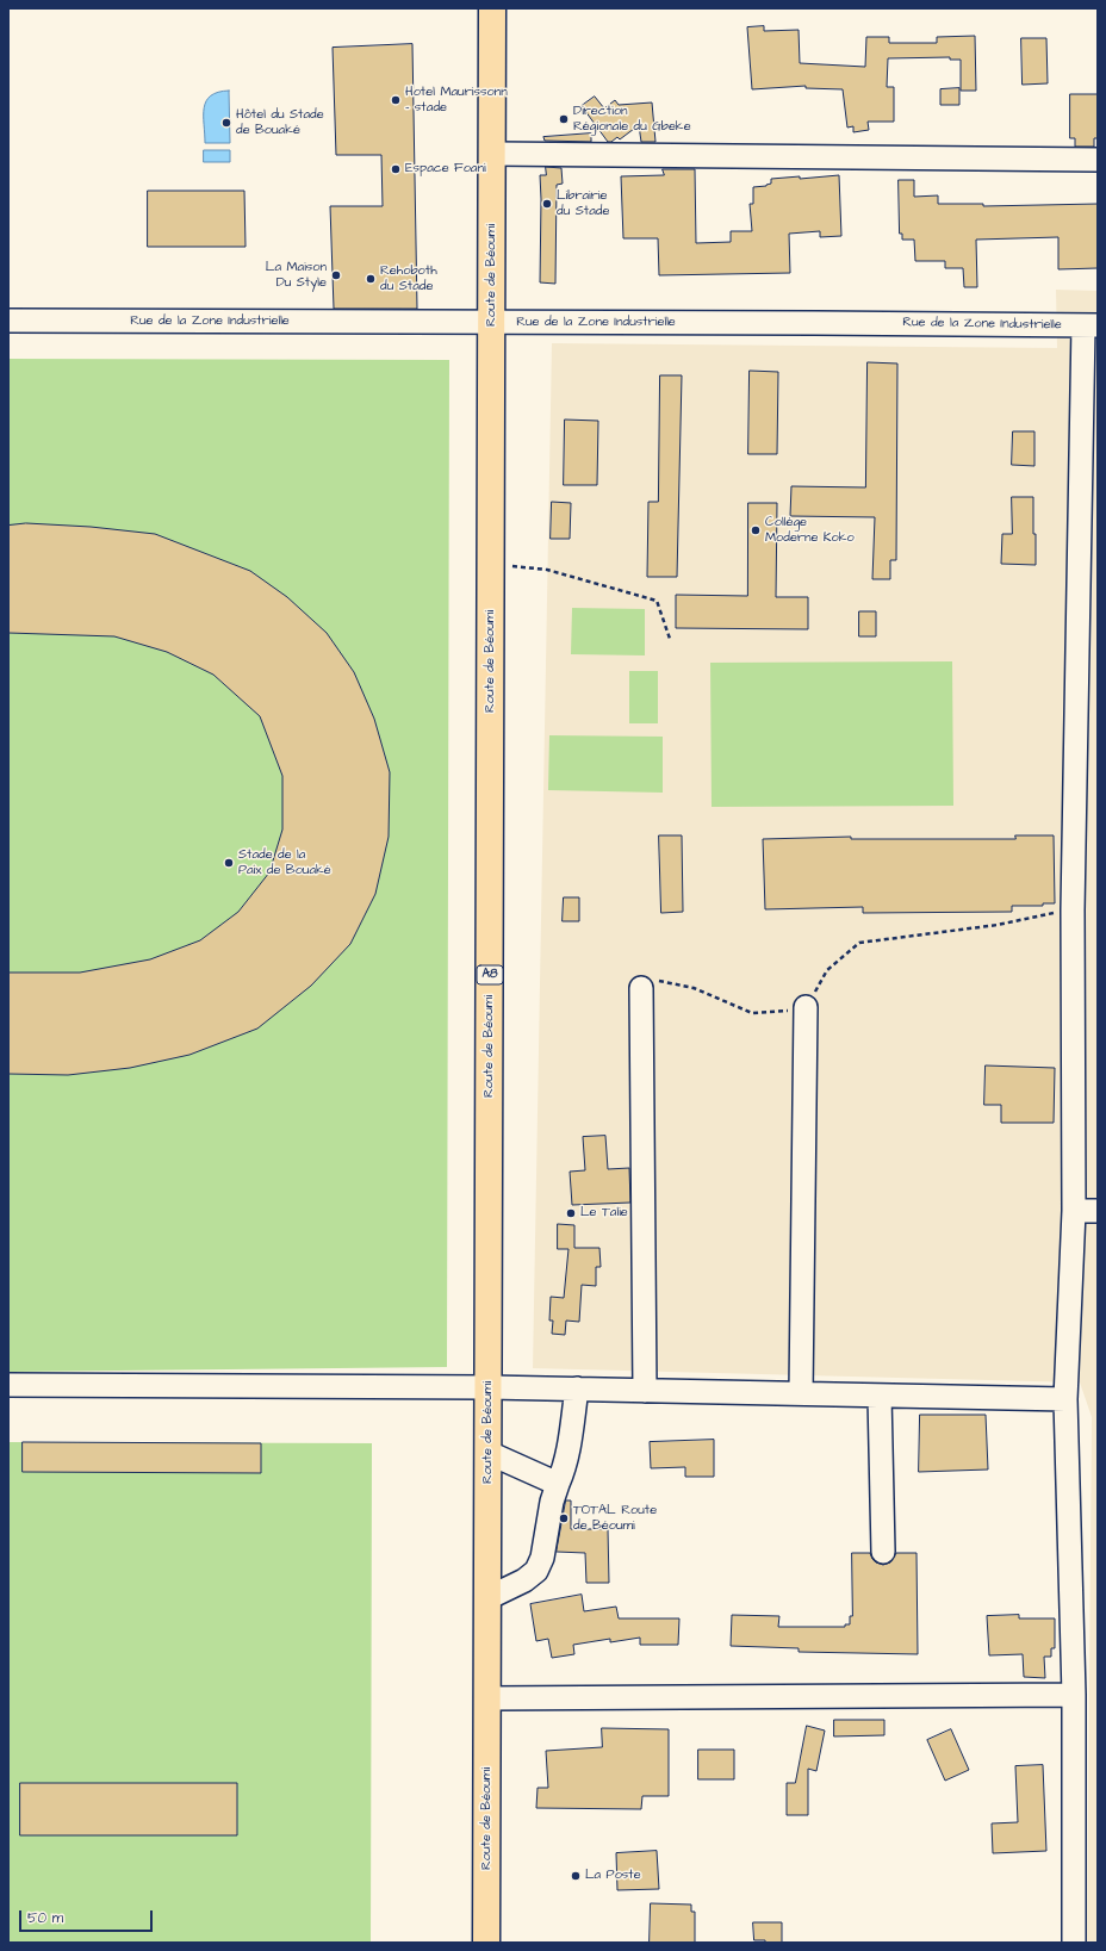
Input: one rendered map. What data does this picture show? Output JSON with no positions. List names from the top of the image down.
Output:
{
  "streets": {
    "main road": ["Route de Béoumi", "A8"],
    "street": ["Rue de la Zone Industrielle"]
  },
  "crossings": [
    ["Route de Béoumi", "Rue de la Zone Industrielle"]
  ],
  "places": [
    "Hotel Maurissonn - stade",
    "Direction Régionale du Gbeke",
    "Hôtel du Stade de Bouaké",
    "Espace Foani",
    "Librairie du Stade",
    "La Maison Du Style",
    "Rehoboth du Stade",
    "Collège Moderne Koko",
    "Stade de la Paix de Bouaké",
    "Le Talie",
    "TOTAL Route de Béoumi",
    "La Poste"
  ],
  "scale_bar": "50 m"
}
